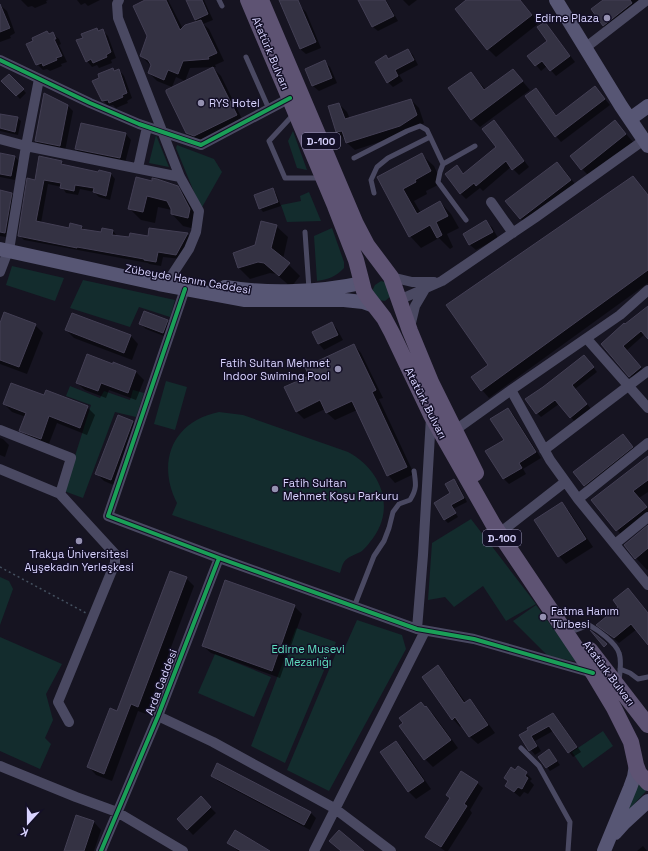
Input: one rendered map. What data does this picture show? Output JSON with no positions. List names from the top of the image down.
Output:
{
  "streets": {
    "main road": ["Atatürk Bulvarı", "D-100", "Zübeyde Hanım Caddesi"],
    "street": ["Arda Caddesi"]
  },
  "crossings": [
    ["Atatürk Bulvarı", "Zübeyde Hanım Caddesi"]
  ],
  "parks": ["Edirne Musevi Mezarlığı"],
  "places": [
    "Edirne Plaza",
    "RYS Hotel",
    "Fatih Sultan Mehmet Indoor Swiming Pool",
    "Fatih Sultan Mehmet Koşu Parkuru",
    "Trakya Üniversitesi Ayşekadın Yerleşkesi",
    "Fatma Hanım Türbesi"
  ],
  "north": "bottom"
}
